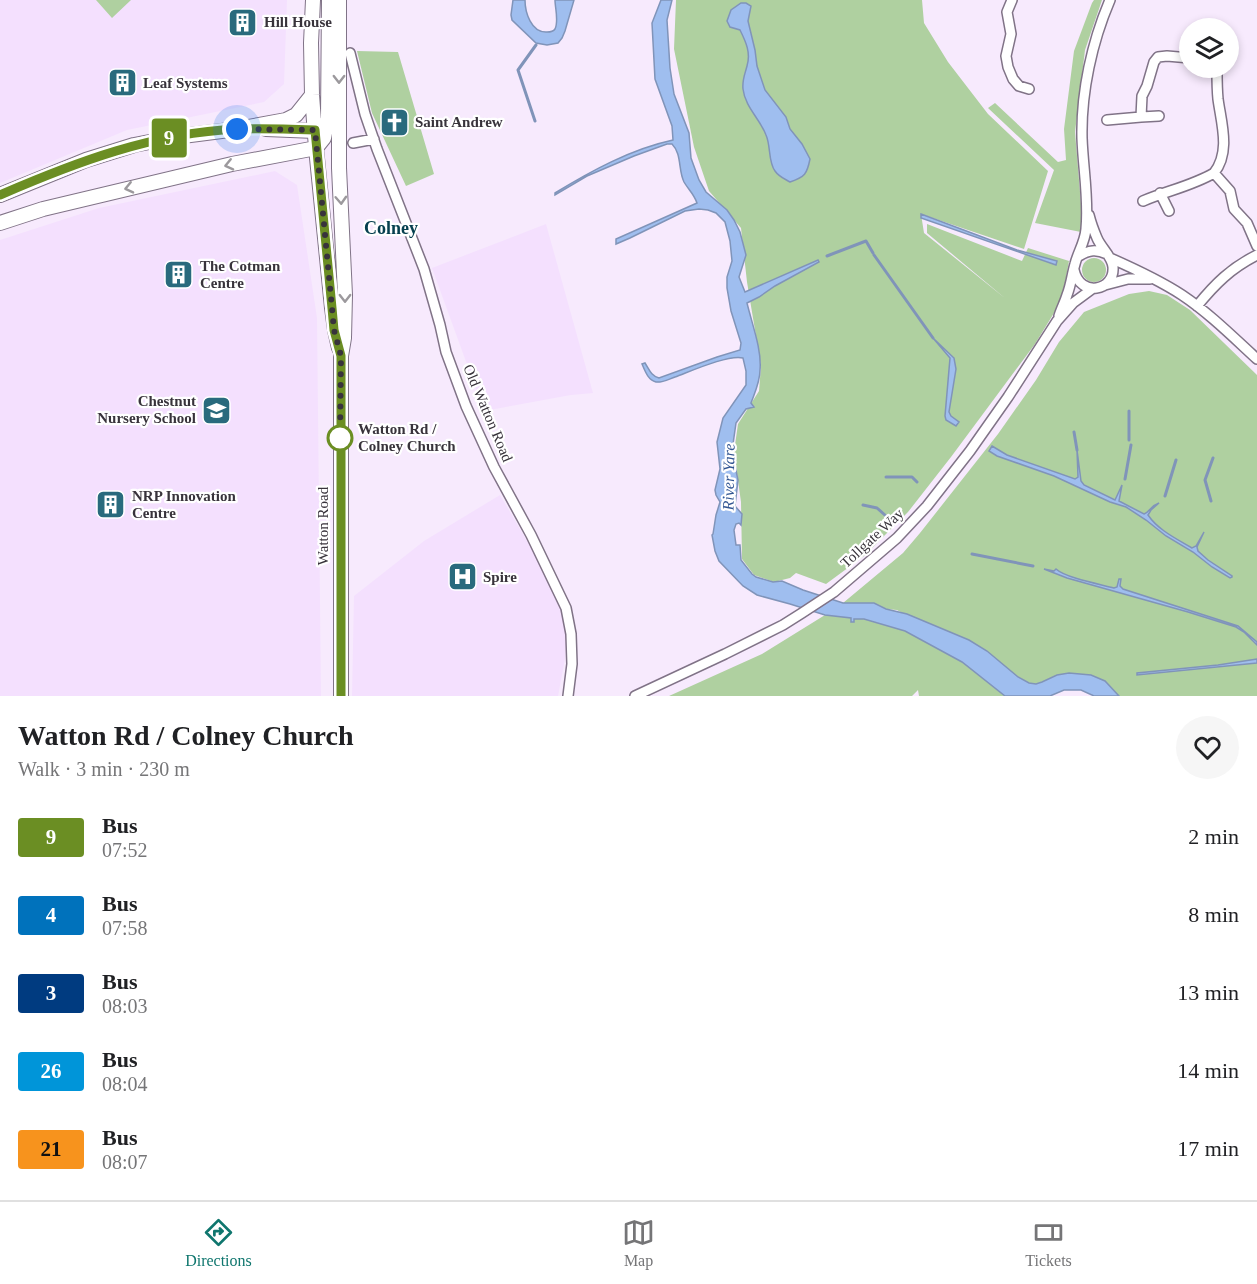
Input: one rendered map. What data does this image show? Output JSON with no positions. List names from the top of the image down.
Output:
{
  "streets": {
    "main road": ["Watton Road"],
    "street": ["Old Watton Road", "Tollgate Way"]
  },
  "districts": ["Colney"],
  "water": ["River Yare"],
  "places": {
    "building": [
      "Hill House",
      "Leaf Systems",
      "The Cotman Centre",
      "NRP Innovation Centre"
    ],
    "church": ["Saint Andrew"],
    "school or university": ["Chestnut Nursery School"],
    "other": ["Watton Rd / Colney Church"],
    "hospital": ["Spire"]
  },
  "lines": ["bus line 9"],
  "page": {
    "on_map": "9",
    "heading": ["Watton Rd / Colney Church", "Walk · 3 min · 230 m"],
    "list": [
      {
        "mark": "9",
        "name": "Bus",
        "note": "07:52",
        "value": "2 min"
      },
      {
        "mark": "4",
        "name": "Bus",
        "note": "07:58",
        "value": "8 min"
      },
      {
        "mark": "3",
        "name": "Bus",
        "note": "08:03",
        "value": "13 min"
      },
      {
        "mark": "26",
        "name": "Bus",
        "note": "08:04",
        "value": "14 min"
      },
      {
        "mark": "21",
        "name": "Bus",
        "note": "08:07",
        "value": "17 min"
      }
    ],
    "tabs": ["Directions", "Map", "Tickets"]
  }
}
